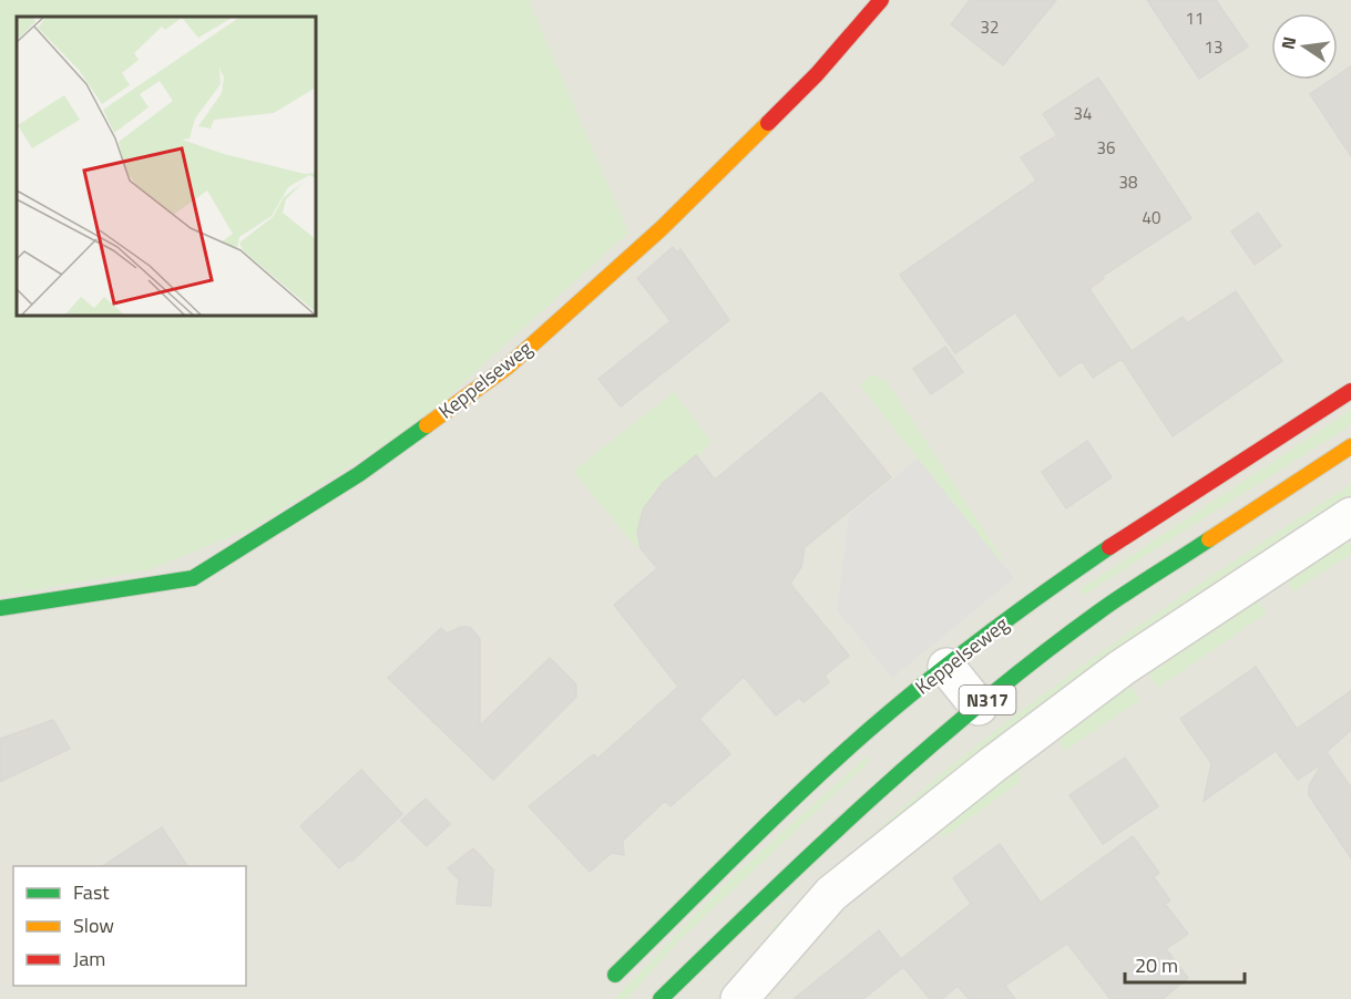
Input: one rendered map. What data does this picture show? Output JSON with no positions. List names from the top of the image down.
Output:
{
  "streets": {
    "street": ["Keppelseweg", "N317"]
  },
  "house_numbers": [
    "11",
    "32",
    "13",
    "34",
    "36",
    "38",
    "40"
  ],
  "legend": ["Fast", "Slow", "Jam"],
  "scale_bar": "20 m",
  "north": "left"
}
